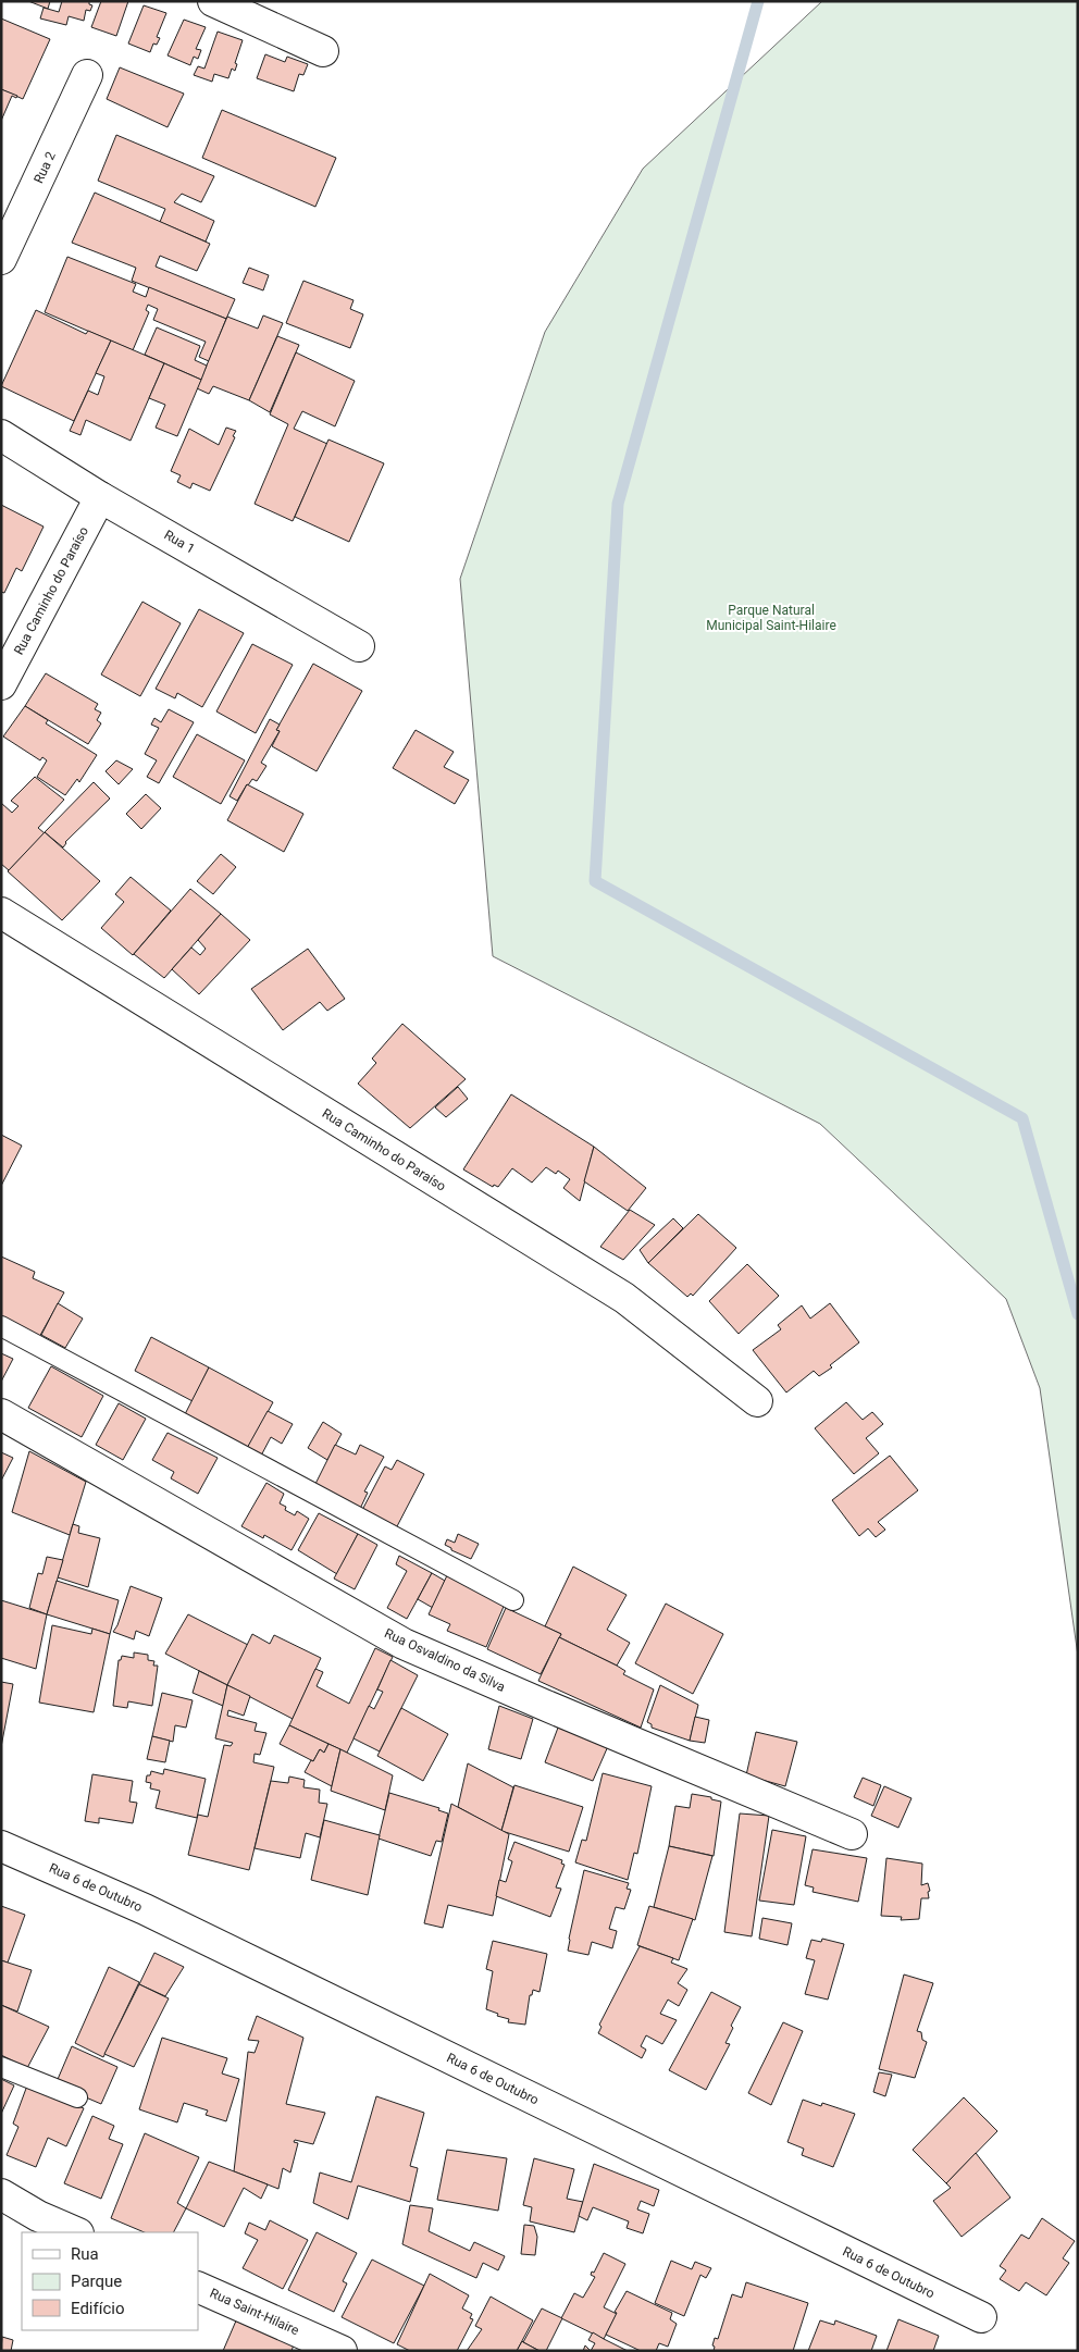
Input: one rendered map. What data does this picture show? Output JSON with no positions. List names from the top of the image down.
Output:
{
  "streets": {
    "street": [
      "Rua 2",
      "Rua 1",
      "Rua Caminho do Paraíso",
      "Rua Osvaldino da Silva",
      "Rua 6 de Outubro",
      "Rua Saint-Hilaire"
    ]
  },
  "crossings": [
    ["Rua 1", "Rua Caminho do Paraíso"]
  ],
  "parks": ["Parque Natural Municipal Saint-Hilaire"],
  "legend": ["Rua", "Parque", "Edifício"]
}
